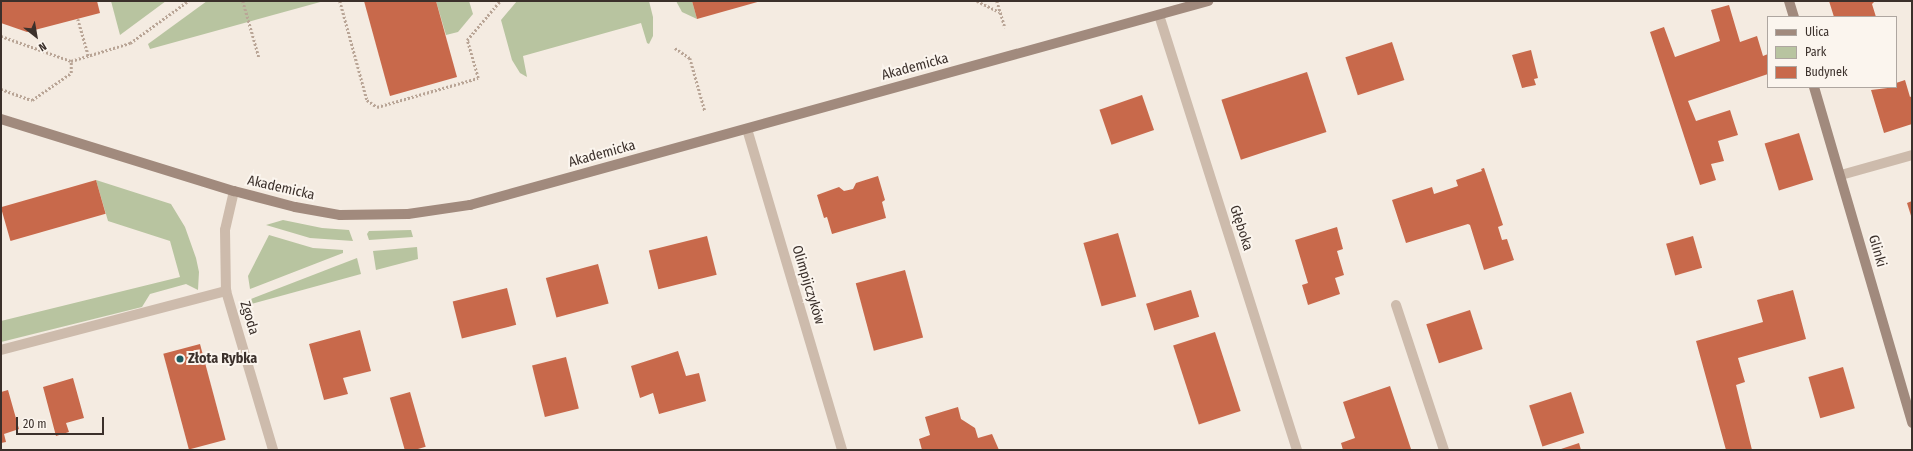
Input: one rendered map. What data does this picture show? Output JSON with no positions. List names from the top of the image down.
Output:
{
  "streets": {
    "street": [
      "Akademicka",
      "Głęboka",
      "Glinki",
      "Olimpijczyków",
      "Zgoda"
    ]
  },
  "crossings": [
    ["Akademicka", "Głęboka"],
    ["Akademicka", "Olimpijczyków"],
    ["Akademicka", "Zgoda"]
  ],
  "places": ["Złota Rybka"],
  "legend": ["Ulica", "Park", "Budynek"],
  "scale_bar": "20 m",
  "north": "bottom right"
}
